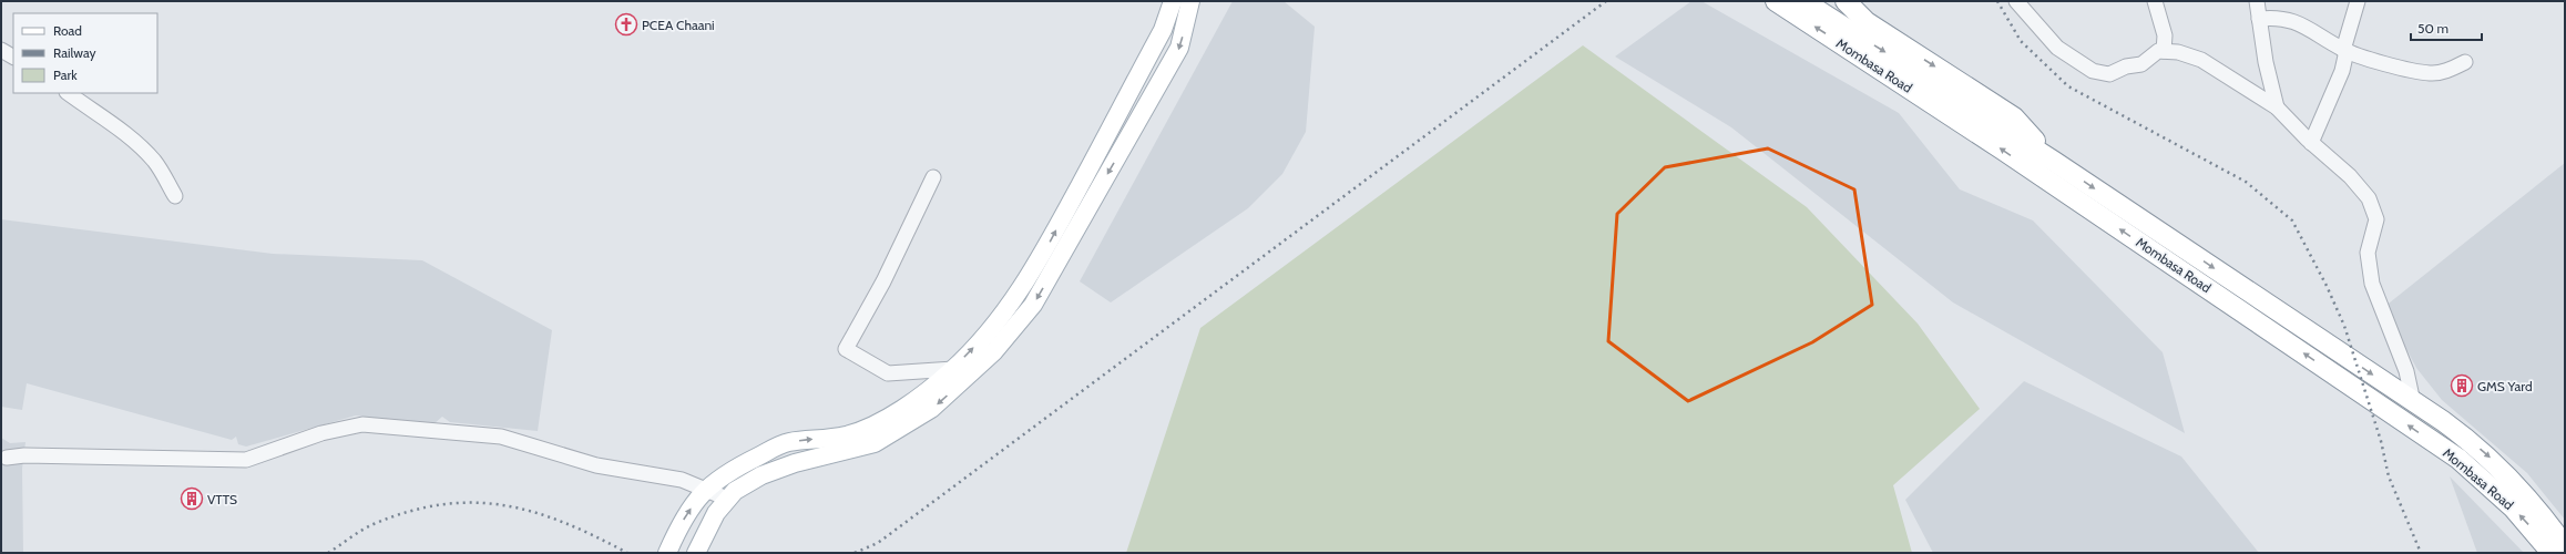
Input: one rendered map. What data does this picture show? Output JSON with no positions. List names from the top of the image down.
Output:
{
  "streets": {
    "highway": ["Mombasa Road"]
  },
  "places": {
    "church": ["PCEA Chaani"],
    "building": ["GMS Yard", "VTTS"]
  },
  "legend": ["Road", "Railway", "Park"],
  "scale_bar": "50 m"
}
